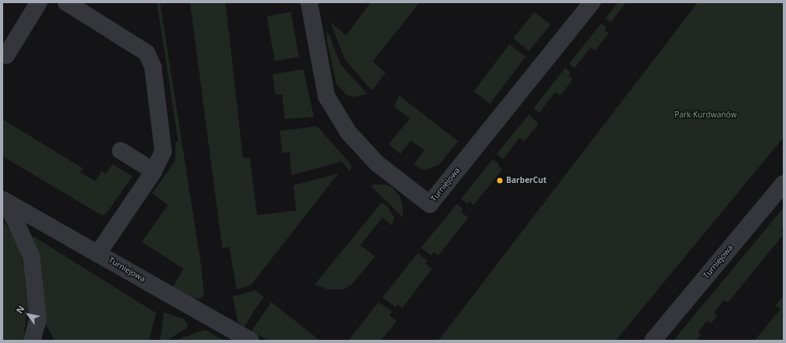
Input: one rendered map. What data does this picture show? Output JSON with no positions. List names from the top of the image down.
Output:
{
  "streets": {
    "street": ["Turniejowa"]
  },
  "parks": ["Park Kurdwanów"],
  "places": ["BarberCut"],
  "north": "top left"
}
